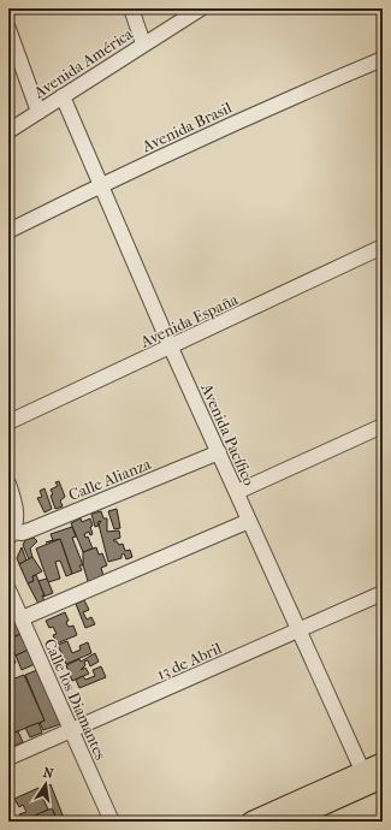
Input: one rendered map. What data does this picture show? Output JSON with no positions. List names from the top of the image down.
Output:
{
  "streets": {
    "street": [
      "Avenida América",
      "Avenida Brasil",
      "Avenida España",
      "Avenida Pacífico",
      "Calle Alianza",
      "13 de Abril",
      "Calle los Diamantes"
    ]
  },
  "crossings": [
    ["Avenida América", "Avenida Pacífico"],
    ["Avenida Brasil", "Avenida Pacífico"],
    ["Avenida España", "Avenida Pacífico"],
    ["Avenida Pacífico", "Calle Alianza"],
    ["Avenida Pacífico", "13 de Abril"],
    ["13 de Abril", "Calle los Diamantes"]
  ],
  "north": "top"
}
